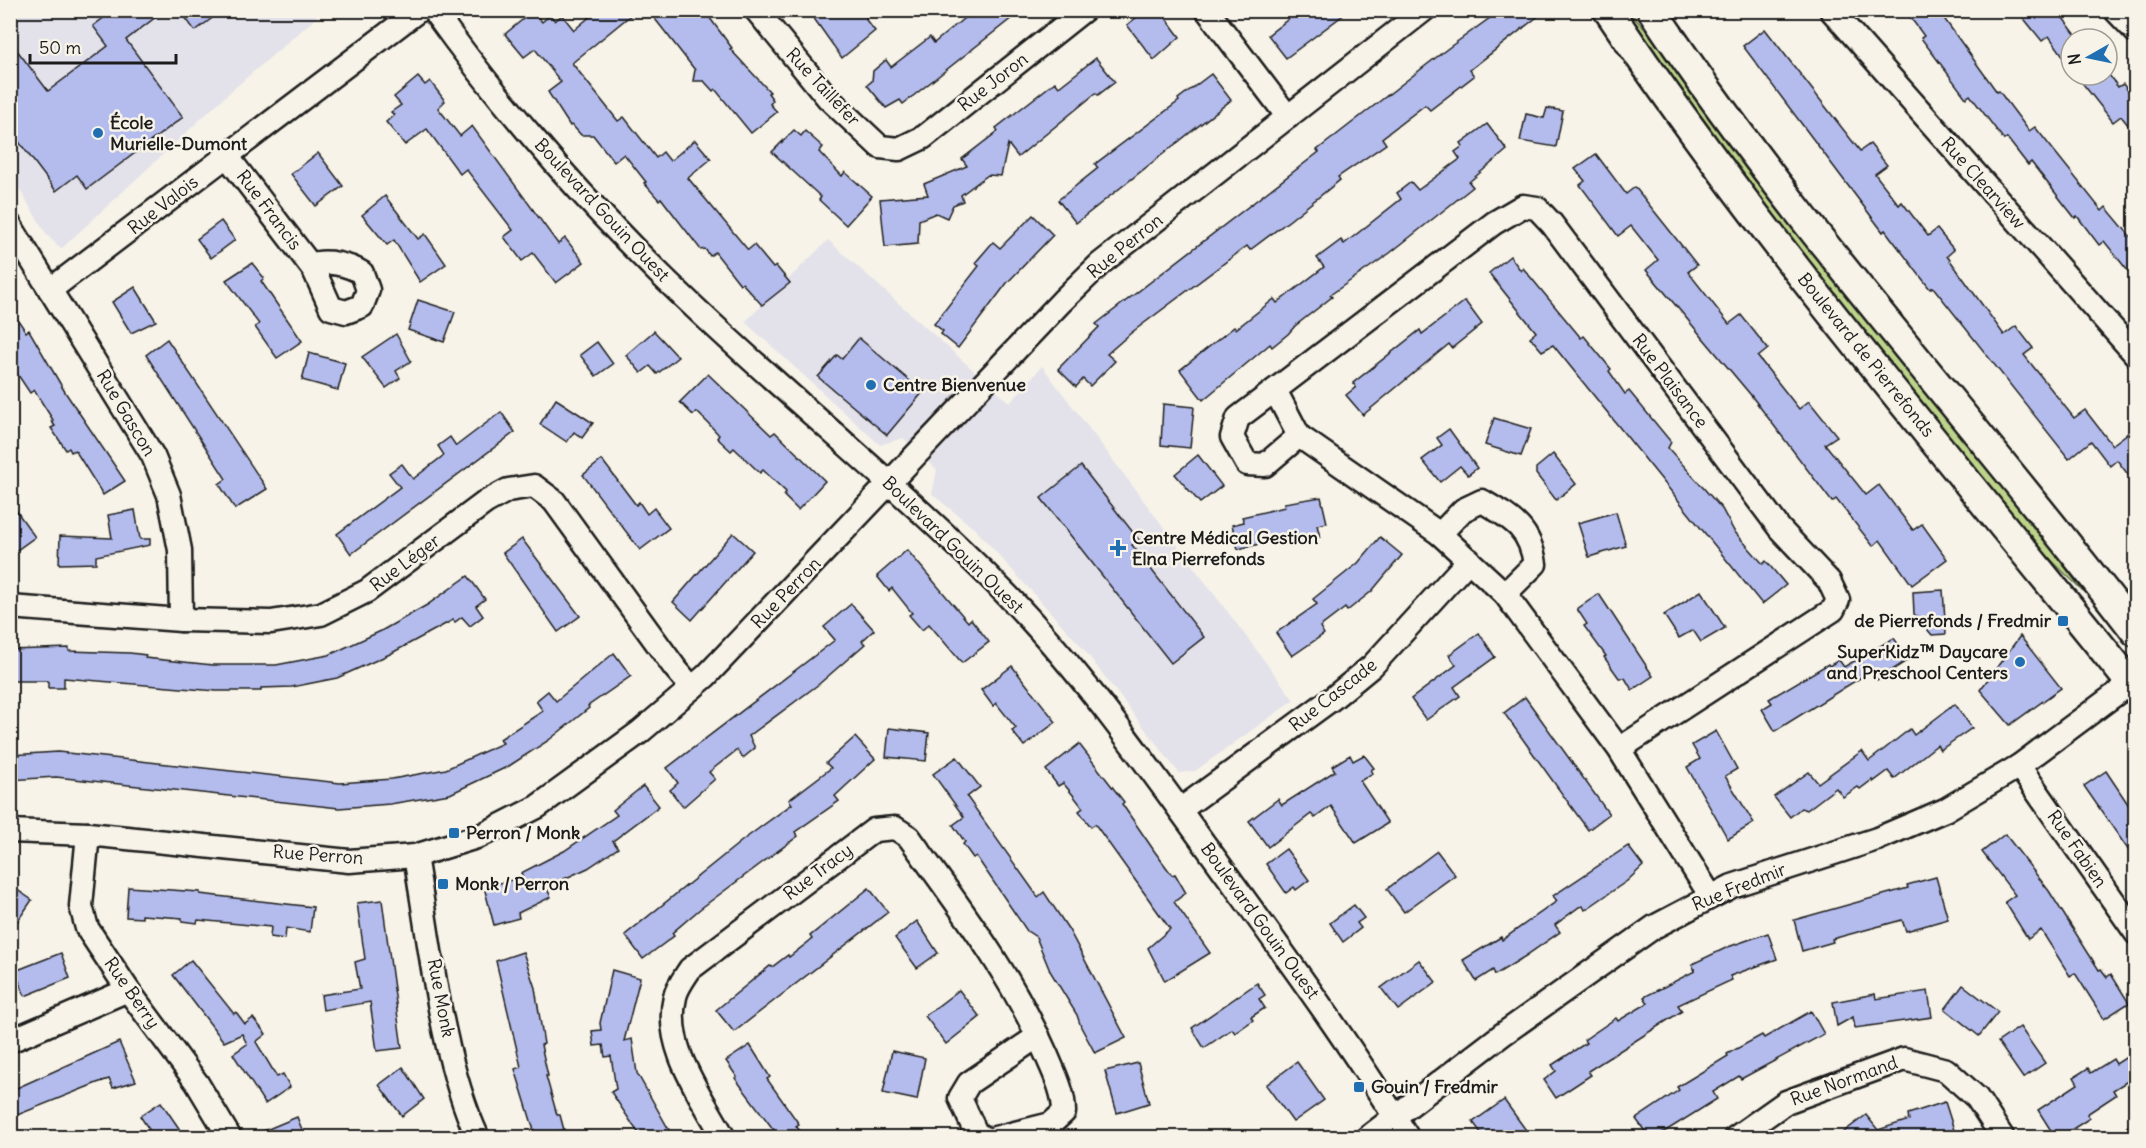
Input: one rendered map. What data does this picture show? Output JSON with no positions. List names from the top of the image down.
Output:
{
  "streets": {
    "main road": ["Boulevard de Pierrefonds"],
    "street": [
      "Rue Joron",
      "Rue Taillefer",
      "Rue Clearview",
      "Rue Valois",
      "Rue Francis",
      "Boulevard Gouin Ouest",
      "Rue Perron",
      "Rue Plaisance",
      "Rue Gascon",
      "Rue Léger",
      "Rue Cascade",
      "Rue Fabien",
      "Rue Tracy",
      "Rue Fredmir",
      "Rue Berry",
      "Rue Monk",
      "Rue Normand"
    ]
  },
  "crossings": [
    ["Rue Joron", "Rue Taillefer"],
    ["Rue Valois", "Rue Francis"],
    ["Rue Valois", "Rue Gascon"],
    ["Boulevard Gouin Ouest", "Rue Perron"],
    ["Boulevard Gouin Ouest", "Rue Cascade"],
    ["Boulevard Gouin Ouest", "Rue Fredmir"],
    ["Rue Perron", "Rue Léger"],
    ["Rue Perron", "Rue Berry"],
    ["Rue Perron", "Rue Monk"],
    ["Boulevard de Pierrefonds", "Rue Fredmir"],
    ["Rue Gascon", "Rue Léger"],
    ["Rue Fabien", "Rue Fredmir"]
  ],
  "places": {
    "other": ["École Murielle-Dumont", "Centre Bienvenue", "SuperKidz™ Daycare and Preschool Centers"],
    "health": ["Centre Médical Gestion Elna Pierrefonds"],
    "transit": [
      "de Pierrefonds / Fredmir",
      "Perron / Monk",
      "Monk / Perron",
      "Gouin / Fredmir"
    ]
  },
  "scale_bar": "50 m",
  "north": "left"
}
